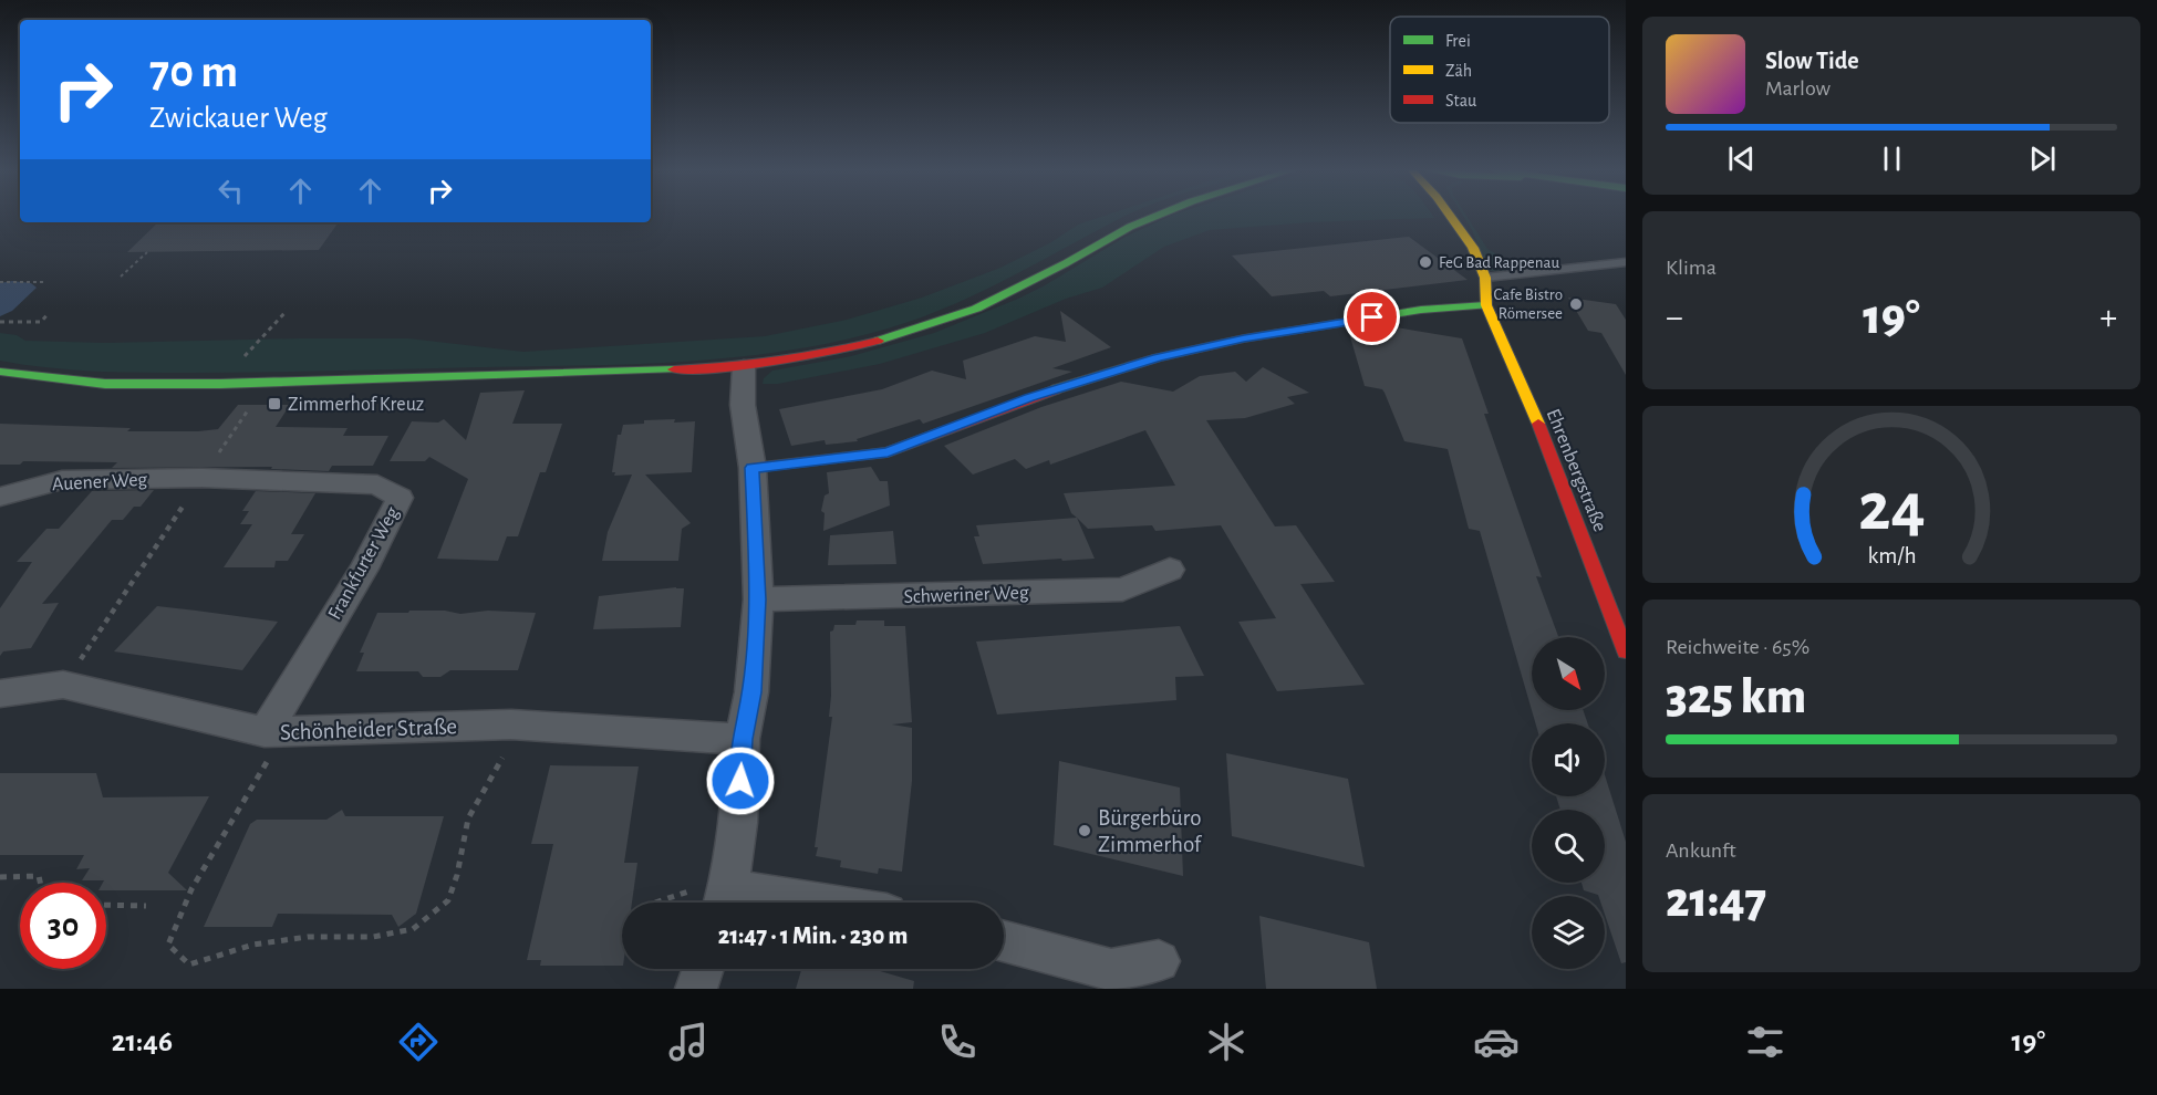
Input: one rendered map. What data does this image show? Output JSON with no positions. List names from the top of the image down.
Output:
{
  "streets": {
    "street": [
      "Ehrenbergstraße",
      "Auener Weg",
      "Frankfurter Weg",
      "Schweriner Weg",
      "Schönheider Straße"
    ]
  },
  "crossings": [
    ["Auener Weg", "Frankfurter Weg"],
    ["Frankfurter Weg", "Schönheider Straße"]
  ],
  "places": {
    "other": ["FeG Bad Rappenau", "Cafe Bistro Römersee", "Bürgerbüro Zimmerhof"],
    "transit": ["Zimmerhof Kreuz"]
  },
  "legend": ["Frei", "Zäh", "Stau"],
  "north": "bottom right",
  "page": {
    "turn": ["70 m", "Zwickauer Weg"],
    "song": ["Slow Tide", "Marlow"],
    "tile": [
      "Klima",
      ["Reichweite · 65%", "325 km"],
      ["Ankunft", "21:47"]
    ],
    "heat": ["−", "19°", "+"],
    "limit": "30",
    "trip": "21:47 · 1 Min. · 230 m",
    "tabs": ["21:46", "19°"],
    "gauge": ["24", "km/h"]
  }
}
